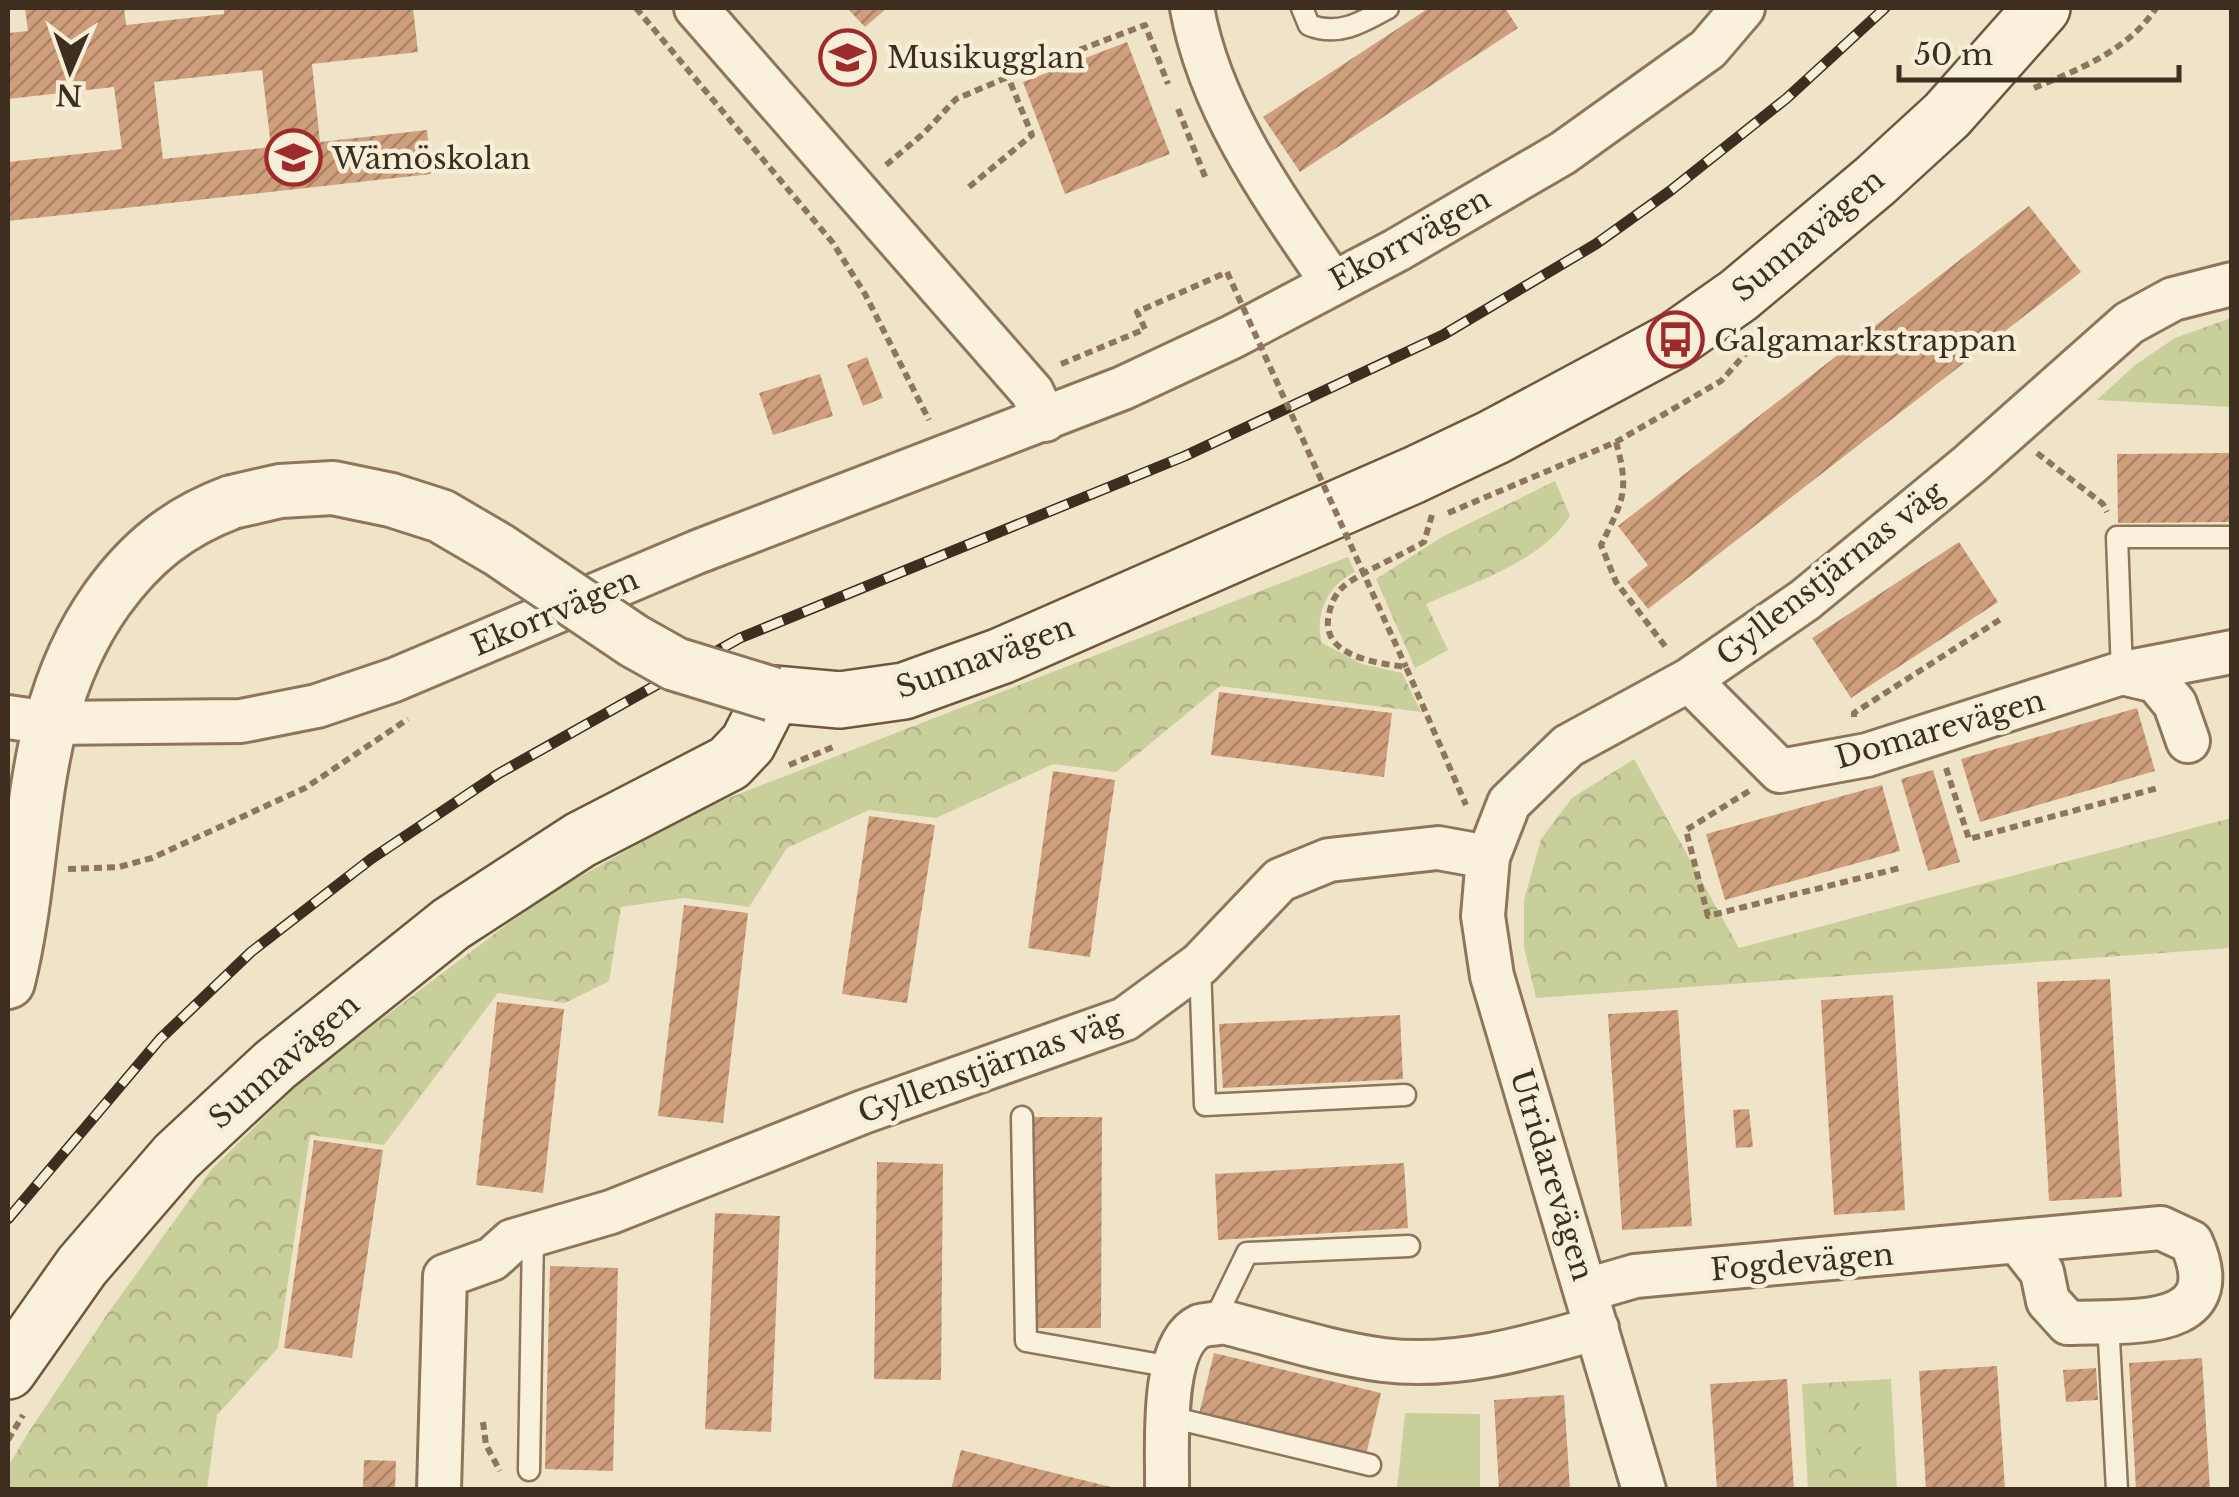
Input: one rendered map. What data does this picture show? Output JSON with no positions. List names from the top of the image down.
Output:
{
  "streets": {
    "main road": ["Sunnavägen"],
    "street": [
      "Ekorrvägen",
      "Gyllenstjärnas väg",
      "Domarevägen",
      "Utridarevägen",
      "Fogdevägen"
    ]
  },
  "crossings": [
    ["Gyllenstjärnas väg", "Utridarevägen"],
    ["Utridarevägen", "Fogdevägen"]
  ],
  "places": {
    "school or university": ["Musikugglan", "Wämöskolan"],
    "bus stop": ["Galgamarkstrappan"]
  },
  "scale_bar": "50 m",
  "north": "bottom"
}
